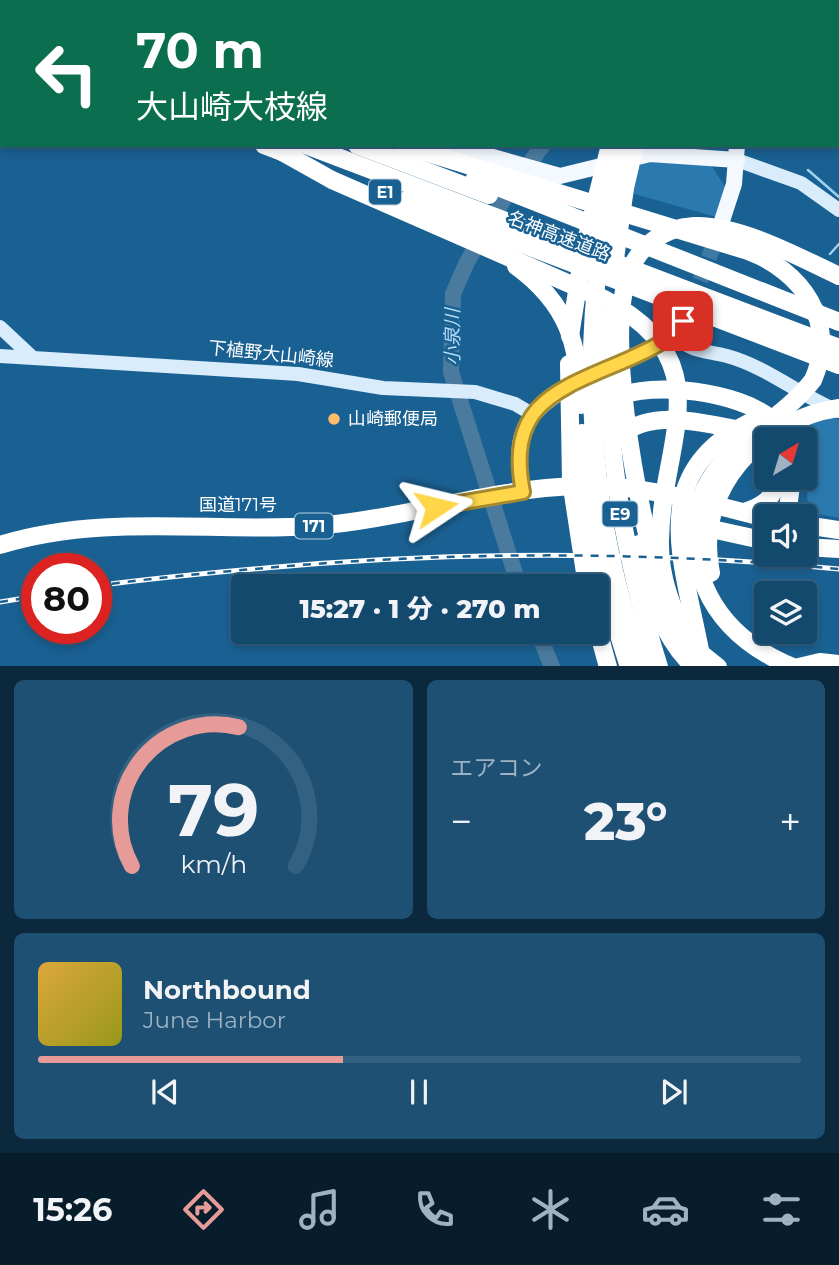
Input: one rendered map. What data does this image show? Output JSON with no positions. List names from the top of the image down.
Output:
{
  "streets": {
    "highway": [
      "E1",
      "名神高速道路",
      "国道171号",
      "E9",
      "171"
    ],
    "main road": ["下植野大山崎線"]
  },
  "water": ["小泉川"],
  "places": ["山崎郵便局"],
  "north": "top right",
  "page": {
    "turn": ["70 m", "大山崎大枝線"],
    "limit": "80",
    "trip": "15:27 · 1 分 · 270 m",
    "tile": "エアコン",
    "heat": ["−", "23°", "+"],
    "song": ["Northbound", "June Harbor"],
    "tabs": "15:26",
    "gauge": ["79", "km/h"]
  }
}
